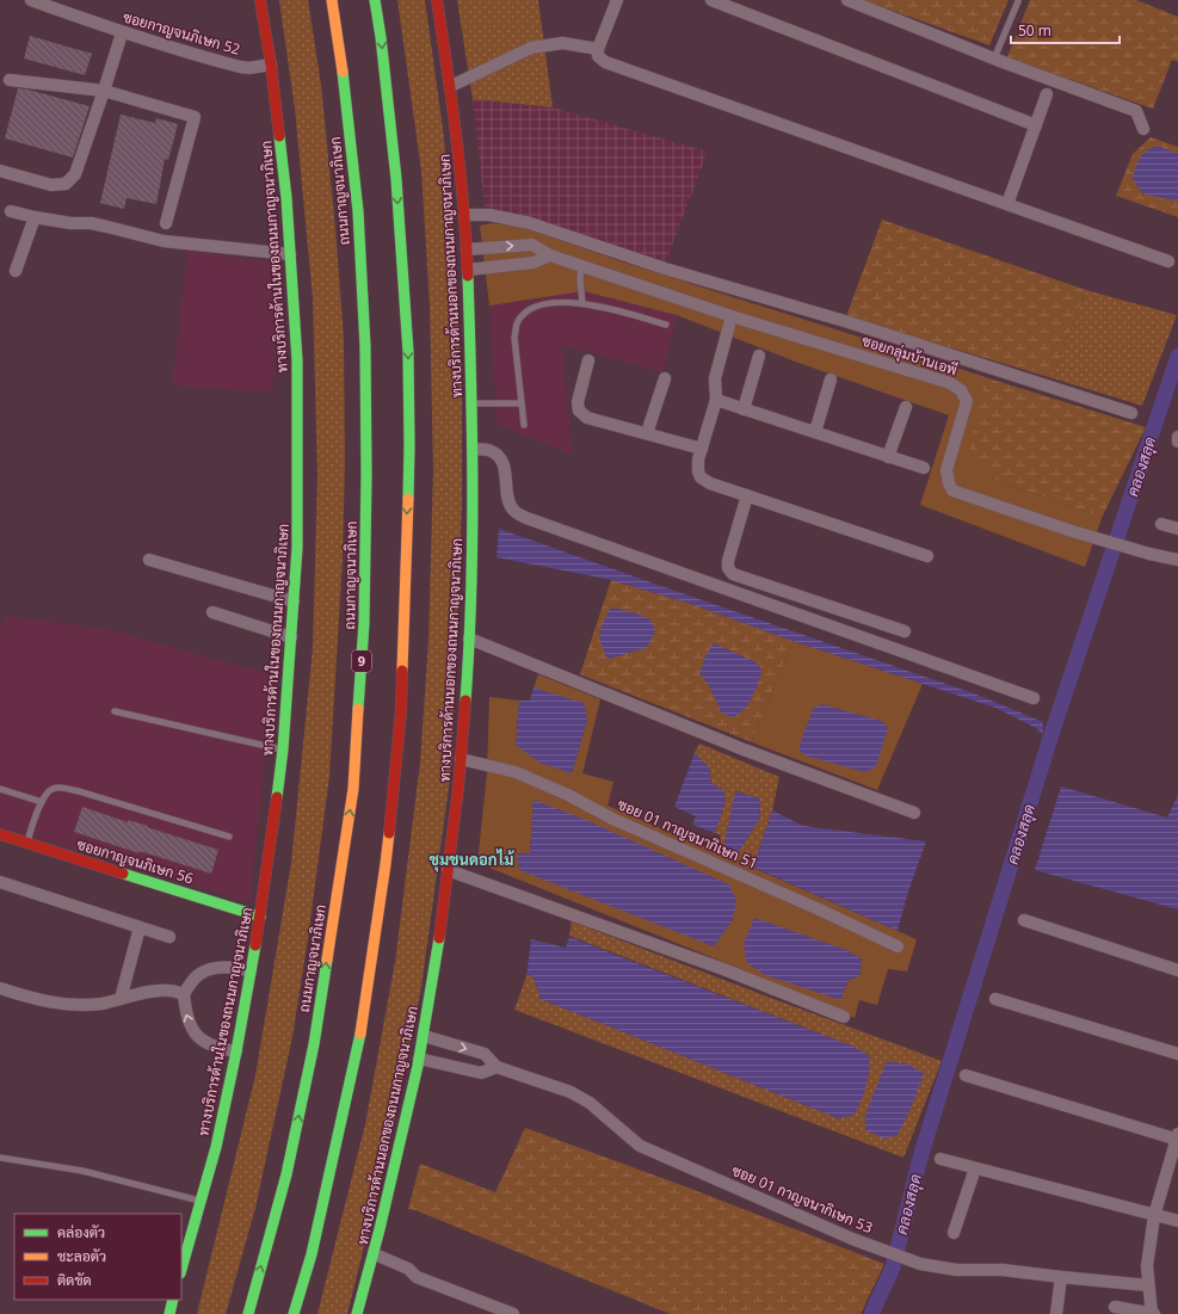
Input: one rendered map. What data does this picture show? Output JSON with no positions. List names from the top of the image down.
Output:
{
  "streets": {
    "main road": [
      "ถนนกาญจนาภิเษก",
      "ทางบริการด้านในของถนนกาญจนาภิเษก",
      "ทางบริการด้านนอกของถนนกาญจนาภิเษก",
      "9",
      "ซอยกาญจนภิเษก 56"
    ],
    "street": [
      "ซอยกาญจนภิเษก 52",
      "ซอยกลุ่มบ้านเอพี",
      "ซอย 01 กาญจนากิเษก 51",
      "ซอย 01 กาญจนากิเษก 53"
    ]
  },
  "crossings": [
    ["ซอยกาญจนภิเษก 52", "ทางบริการด้านในของถนนกาญจนาภิเษก"],
    ["ทางบริการด้านในของถนนกาญจนาภิเษก", "ซอยกาญจนภิเษก 56"],
    ["ทางบริการด้านนอกของถนนกาญจนาภิเษก", "ซอยกลุ่มบ้านเอพี"],
    ["ทางบริการด้านนอกของถนนกาญจนาภิเษก", "ซอย 01 กาญจนากิเษก 51"],
    ["ทางบริการด้านนอกของถนนกาญจนาภิเษก", "ซอย 01 กาญจนากิเษก 53"]
  ],
  "districts": ["ชุมชนดอกไม้"],
  "water": ["คลองสลุด"],
  "legend": ["คล่องตัว", "ชะลอตัว", "ติดขัด"],
  "scale_bar": "50 m"
}
